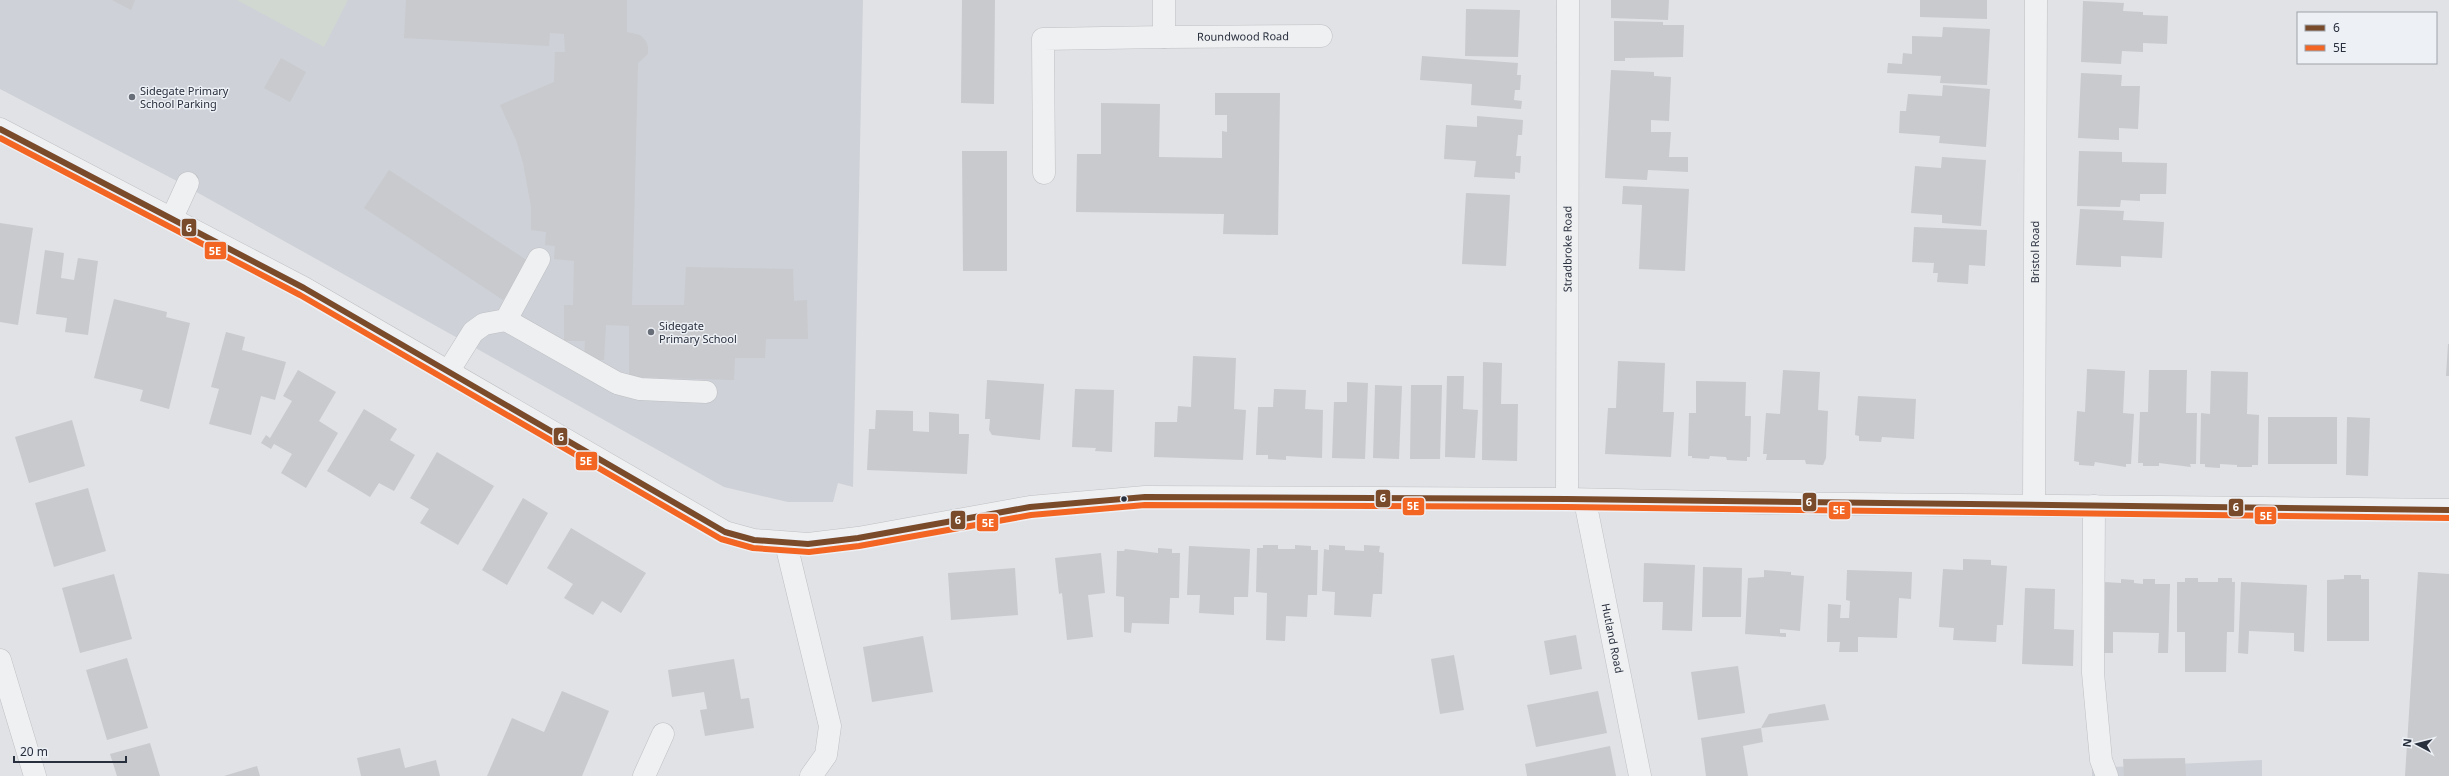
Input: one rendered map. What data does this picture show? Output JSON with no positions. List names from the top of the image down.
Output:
{
  "streets": {
    "street": [
      "Roundwood Road",
      "Stradbroke Road",
      "Bristol Road",
      "Hutland Road"
    ]
  },
  "crossings": [
    ["Stradbroke Road", "Hutland Road"]
  ],
  "places": ["Sidegate Primary School Parking", "Sidegate Primary School"],
  "lines": ["transit line 6", "transit line 5E"],
  "legend": ["6", "5E"],
  "scale_bar": "20 m",
  "north": "left"
}
